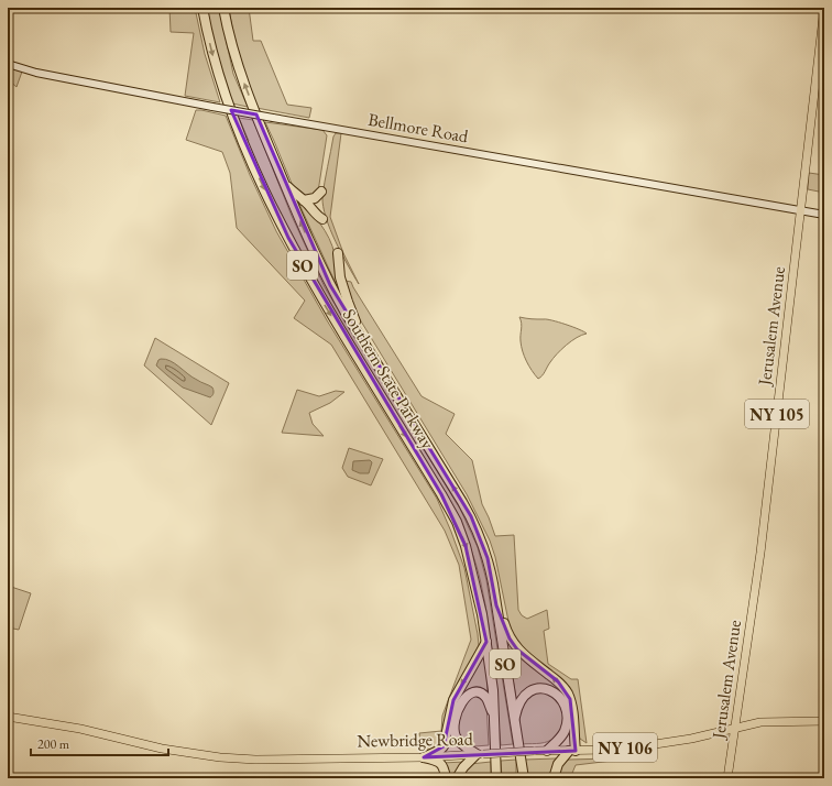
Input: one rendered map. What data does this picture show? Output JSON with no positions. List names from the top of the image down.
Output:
{
  "streets": {
    "highway": ["SO", "Southern State Parkway"],
    "main road": [
      "Bellmore Road",
      "Jerusalem Avenue",
      "NY 105",
      "Newbridge Road",
      "NY 106"
    ]
  },
  "crossings": [
    ["Bellmore Road", "Jerusalem Avenue"],
    ["Jerusalem Avenue", "Newbridge Road"]
  ],
  "scale_bar": "200 m"
}
